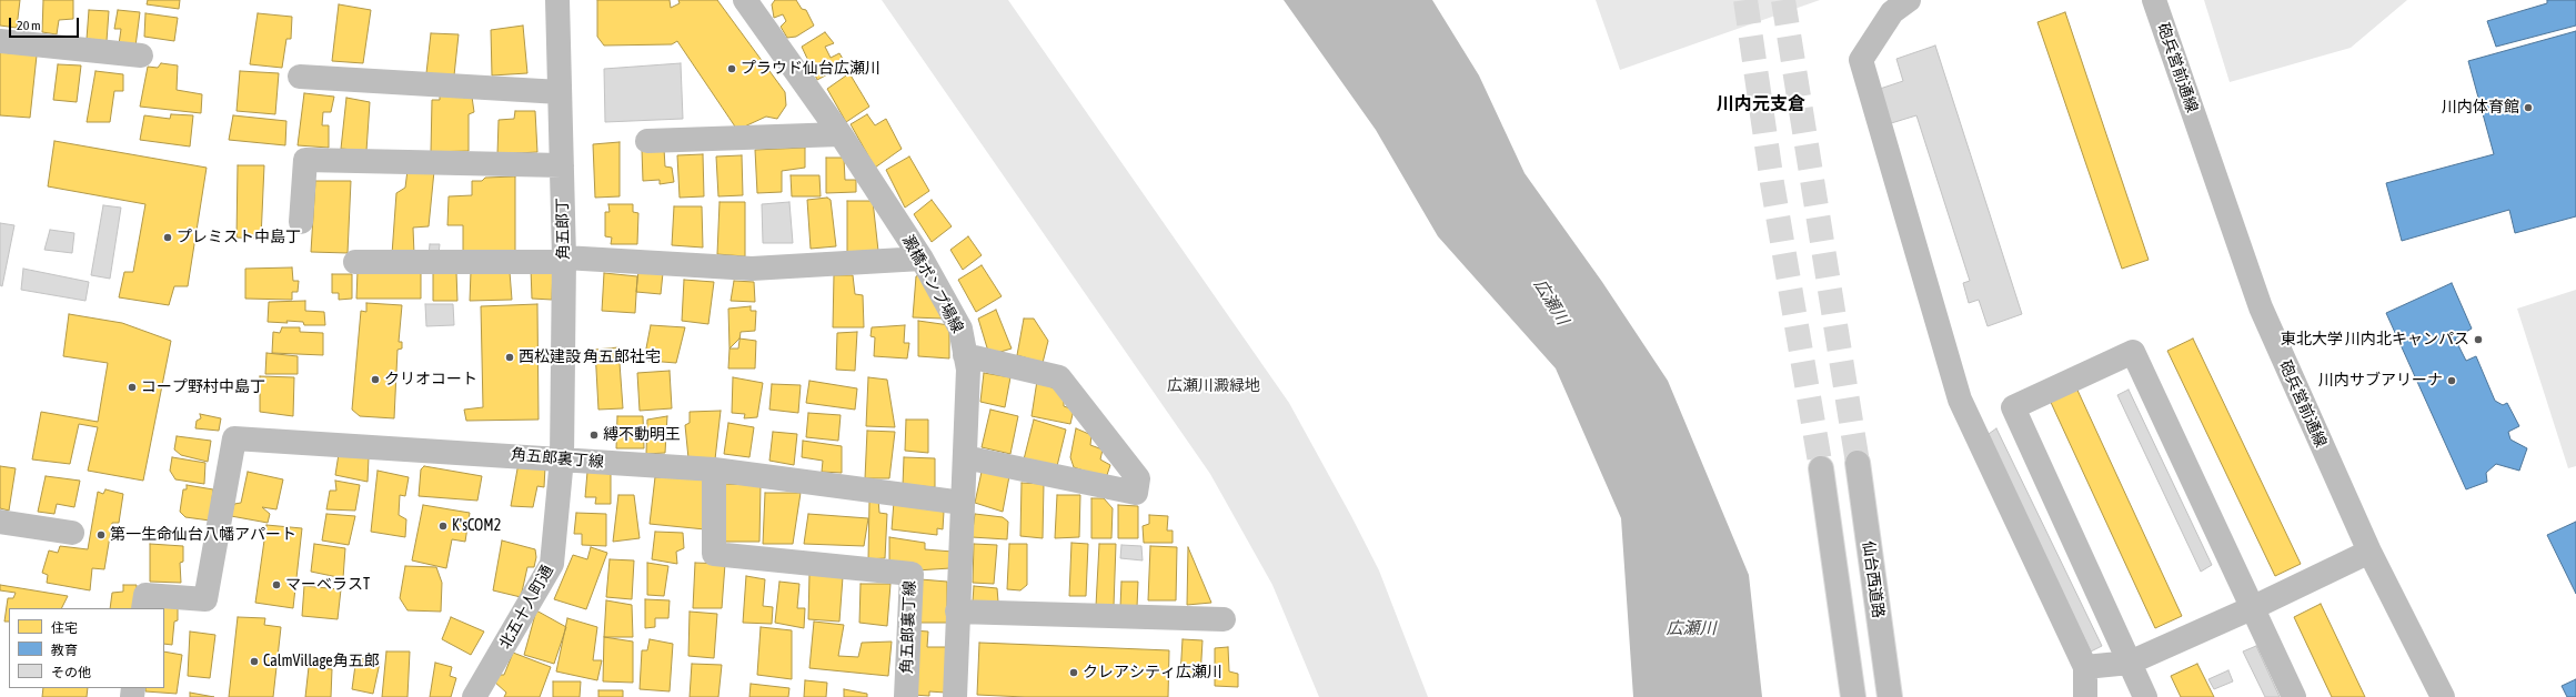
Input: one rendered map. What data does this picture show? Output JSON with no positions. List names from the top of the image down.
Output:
{
  "streets": {
    "main road": [
      "砲兵営前通線",
      "角五郎丁",
      "澱橋ポンプ場線",
      "角五郎裏丁線",
      "仙台西道路",
      "北五十人町通"
    ]
  },
  "crossings": [
    ["角五郎丁", "角五郎裏丁線"],
    ["角五郎丁", "北五十人町通"],
    ["角五郎裏丁線", "北五十人町通"]
  ],
  "districts": ["川内元支倉"],
  "water": ["広瀬川"],
  "parks": ["広瀬川澱緑地"],
  "places": [
    "プラウド仙台広瀬川",
    "川内体育館",
    "プレミスト中島丁",
    "東北大学 川内北キャンパス",
    "西松建設 角五郎社宅",
    "クリオコート",
    "川内サブアリーナ",
    "コープ野村中島丁",
    "縛不動明王",
    "K'sCOM2",
    "第一生命仙台八幡アパート",
    "マーベラスT",
    "CalmVillage角五郎",
    "クレアシティ広瀬川"
  ],
  "legend": ["住宅", "教育", "その他"],
  "scale_bar": "20 m"
}
